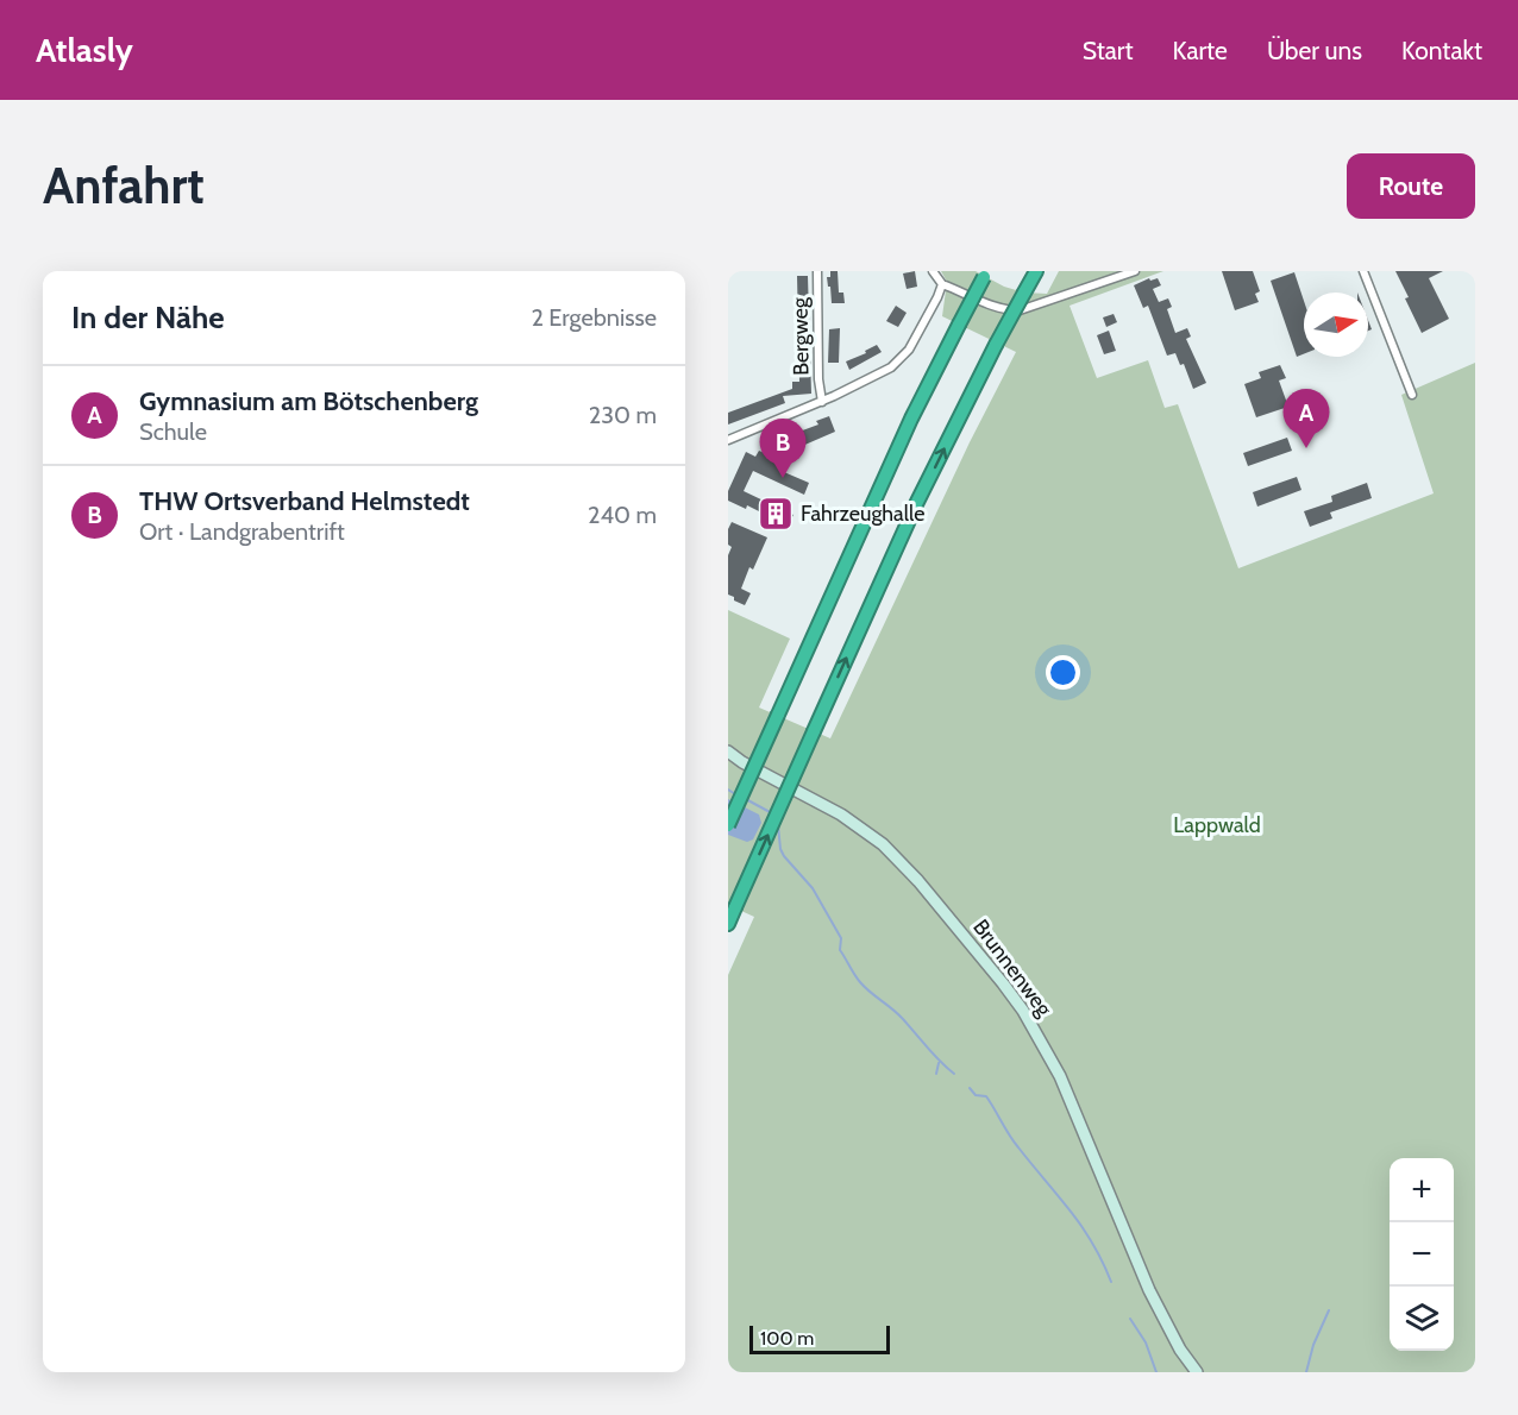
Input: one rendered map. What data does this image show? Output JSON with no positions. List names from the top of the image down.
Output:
{
  "streets": {
    "main road": ["Brunnenweg"],
    "street": ["Bergweg"]
  },
  "parks": ["Lappwald"],
  "places": {
    "building": ["Fahrzeughalle"]
  },
  "scale_bar": "100 m",
  "north": "right",
  "page": {
    "header": "Atlasly",
    "nav": [
      "Start",
      "Karte",
      "Über uns",
      "Kontakt"
    ],
    "buttons": "Route",
    "title": "Anfahrt",
    "heading": ["In der Nähe", "2 Ergebnisse"],
    "list": [
      {
        "mark": "A",
        "name": "Gymnasium am Bötschenberg",
        "note": "Schule",
        "value": "230 m"
      },
      {
        "mark": "B",
        "name": "THW Ortsverband Helmstedt",
        "note": "Ort · Landgrabentrift",
        "value": "240 m"
      }
    ],
    "pins": ["A", "B"],
    "map_buttons": ["+", "−"],
    "scale": "100 m"
  }
}
